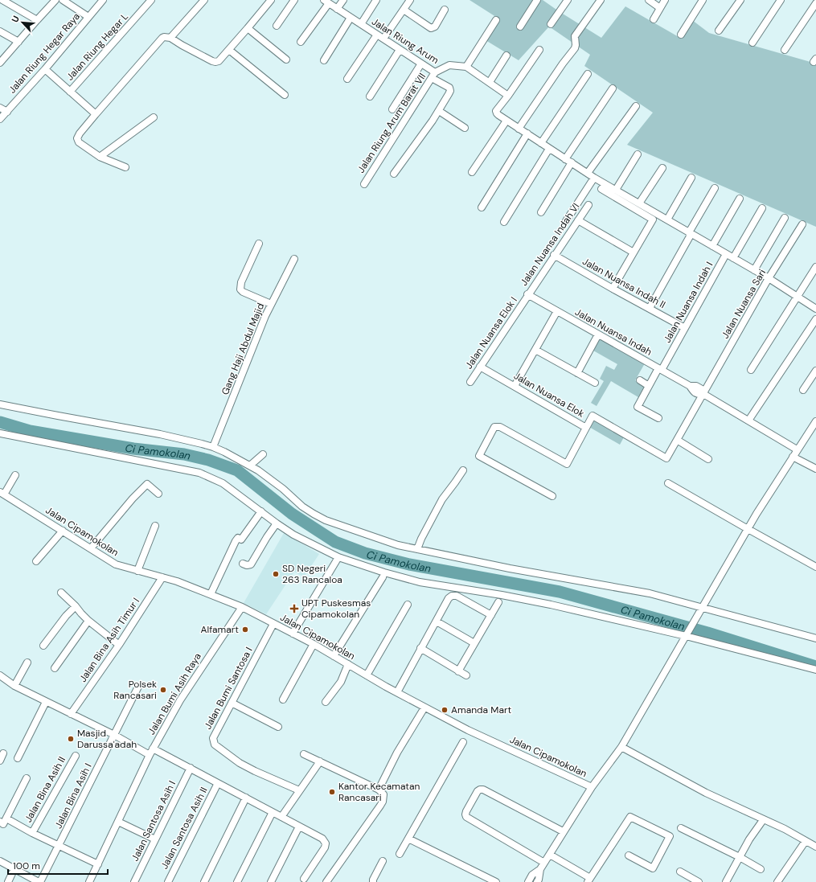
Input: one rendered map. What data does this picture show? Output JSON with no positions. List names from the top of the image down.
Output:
{
  "streets": {
    "street": [
      "Jalan Riung Arum",
      "Jalan Riung Hegar L",
      "Jalan Riung Hegar Raya",
      "Jalan Riung Arum Barat VII",
      "Jalan Nuansa Indah VI",
      "Jalan Nuansa Indah II",
      "Jalan Nuansa Indah I",
      "Jalan Nuansa Sari",
      "Jalan Nuansa Indah",
      "Jalan Nuansa Elok I",
      "Gang Haji Abdul Majid",
      "Jalan Nuansa Elok",
      "Jalan Cipamokolan",
      "Jalan Bina Asih Timur I",
      "Jalan Bumi Santosa I",
      "Jalan Bumi Asih Raya",
      "Jalan Bina Asih II",
      "Jalan Bina Asih I",
      "Jalan Santosa Asih I",
      "Jalan Santosa Asih II"
    ]
  },
  "crossings": [
    ["Jalan Riung Arum", "Jalan Riung Arum Barat VII"],
    ["Jalan Nuansa Indah VI", "Jalan Nuansa Indah II"],
    ["Jalan Nuansa Indah VI", "Jalan Nuansa Indah"],
    ["Jalan Nuansa Indah VI", "Jalan Nuansa Elok I"],
    ["Jalan Nuansa Indah II", "Jalan Nuansa Indah I"],
    ["Jalan Nuansa Indah I", "Jalan Nuansa Indah"],
    ["Jalan Nuansa Sari", "Jalan Nuansa Indah"],
    ["Jalan Nuansa Sari", "Jalan Nuansa Elok"],
    ["Jalan Nuansa Indah", "Jalan Nuansa Elok I"],
    ["Jalan Nuansa Elok I", "Jalan Nuansa Elok"],
    ["Jalan Cipamokolan", "Jalan Bina Asih Timur I"],
    ["Jalan Cipamokolan", "Jalan Bumi Santosa I"],
    ["Jalan Cipamokolan", "Jalan Bumi Asih Raya"]
  ],
  "water": ["Ci Pamokolan"],
  "places": {
    "other": [
      "SD Negeri 263 Rancaloa",
      "Alfamart",
      "Polsek Rancasari",
      "Amanda Mart",
      "Masjid Darussa'adah",
      "Kantor Kecamatan Rancasari"
    ],
    "health": ["UPT Puskesmas Cipamokolan"]
  },
  "scale_bar": "100 m",
  "north": "top left"
}
